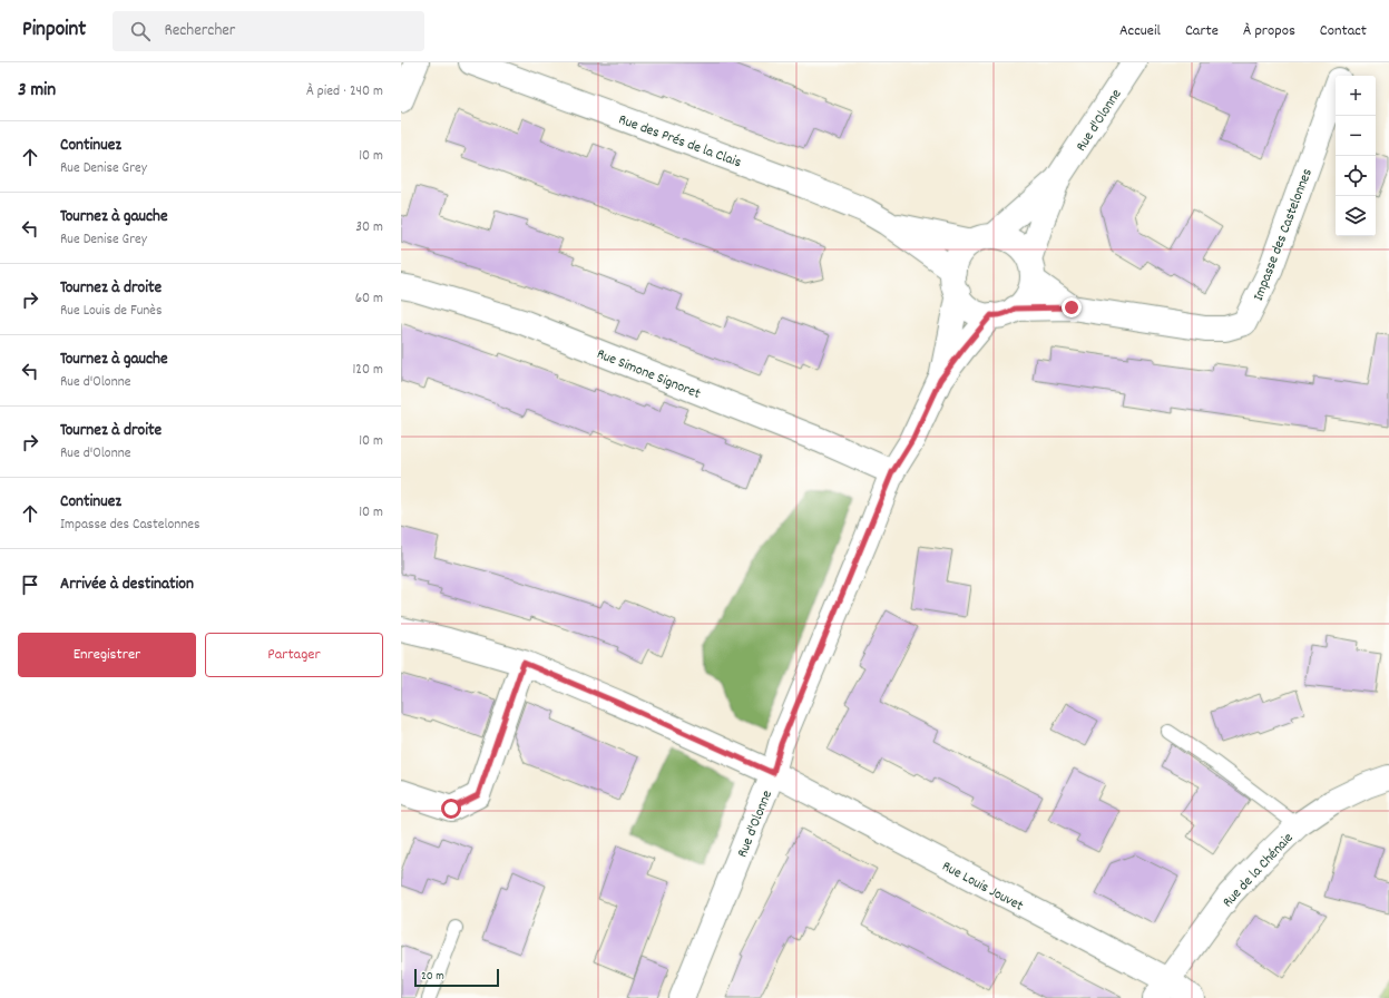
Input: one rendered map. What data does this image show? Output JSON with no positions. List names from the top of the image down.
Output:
{
  "streets": {
    "street": [
      "Rue d'Olonne",
      "Rue des Prés de la Clais",
      "Impasse des Castelonnes",
      "Rue Simone Signoret",
      "Rue de la Chénaie",
      "Rue Louis Jouvet"
    ]
  },
  "crossings": [
    ["Rue d'Olonne", "Rue des Prés de la Clais"],
    ["Rue d'Olonne", "Impasse des Castelonnes"],
    ["Rue d'Olonne", "Rue Simone Signoret"],
    ["Rue d'Olonne", "Rue Louis Jouvet"],
    ["Rue des Prés de la Clais", "Impasse des Castelonnes"],
    ["Rue de la Chénaie", "Rue Louis Jouvet"]
  ],
  "scale_bar": "20 m",
  "page": {
    "header": "Pinpoint",
    "search": "Rechercher",
    "nav": [
      "Accueil",
      "Carte",
      "À propos",
      "Contact"
    ],
    "heading": ["3 min", "À pied · 240 m"],
    "map_buttons": ["+", "−"],
    "list": [
      ["Continuez", "Rue Denise Grey", "10 m"],
      ["Tournez à gauche", "Rue Denise Grey", "30 m"],
      ["Tournez à droite", "Rue Louis de Funès", "60 m"],
      ["Tournez à gauche", "Rue d'Olonne", "120 m"],
      ["Tournez à droite", "Rue d'Olonne", "10 m"],
      ["Continuez", "Impasse des Castelonnes", "10 m"],
      "Arrivée à destination"
    ],
    "buttons": ["Enregistrer", "Partager"],
    "scale": "20 m"
  }
}
